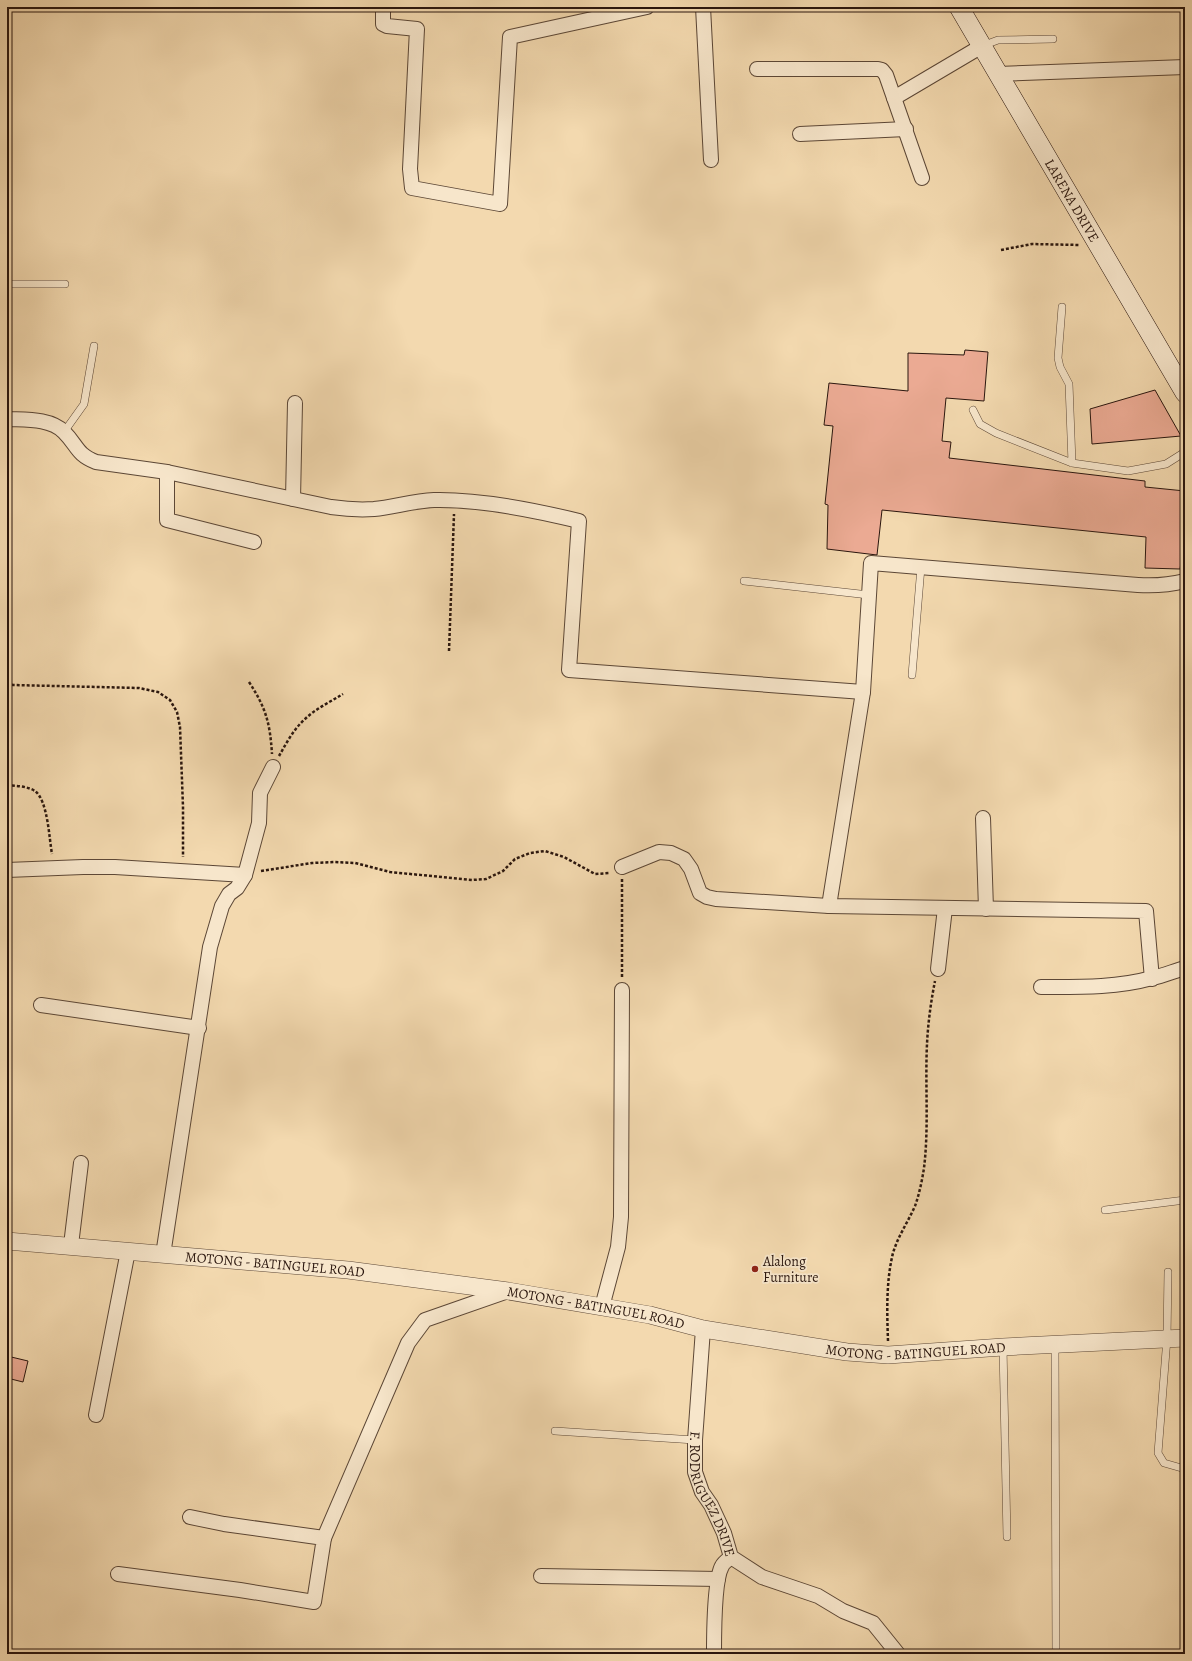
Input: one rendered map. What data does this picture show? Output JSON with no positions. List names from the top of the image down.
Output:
{
  "streets": {
    "main road": ["LARENA DRIVE"],
    "street": ["MOTONG - BATINGUEL ROAD", "F. RODRIGUEZ DRIVE"]
  },
  "crossings": [
    ["MOTONG - BATINGUEL ROAD", "F. RODRIGUEZ DRIVE"]
  ],
  "places": ["Alalong Furniture"]
}
